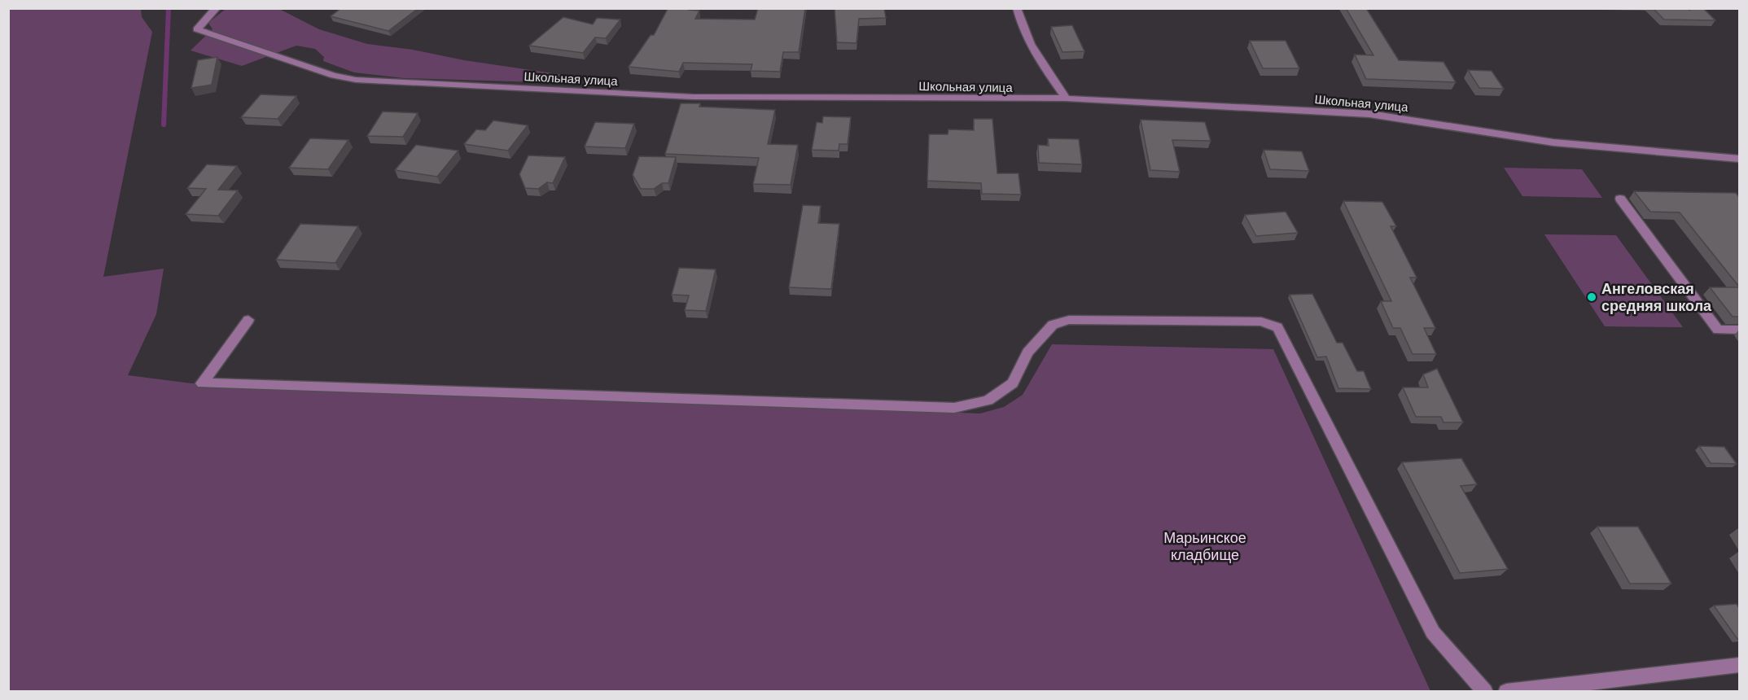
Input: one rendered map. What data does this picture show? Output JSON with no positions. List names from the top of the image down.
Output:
{
  "streets": {
    "street": ["Школьная улица"]
  },
  "parks": ["Марьинское кладбище"],
  "places": ["Ангеловская средняя школа"]
}
